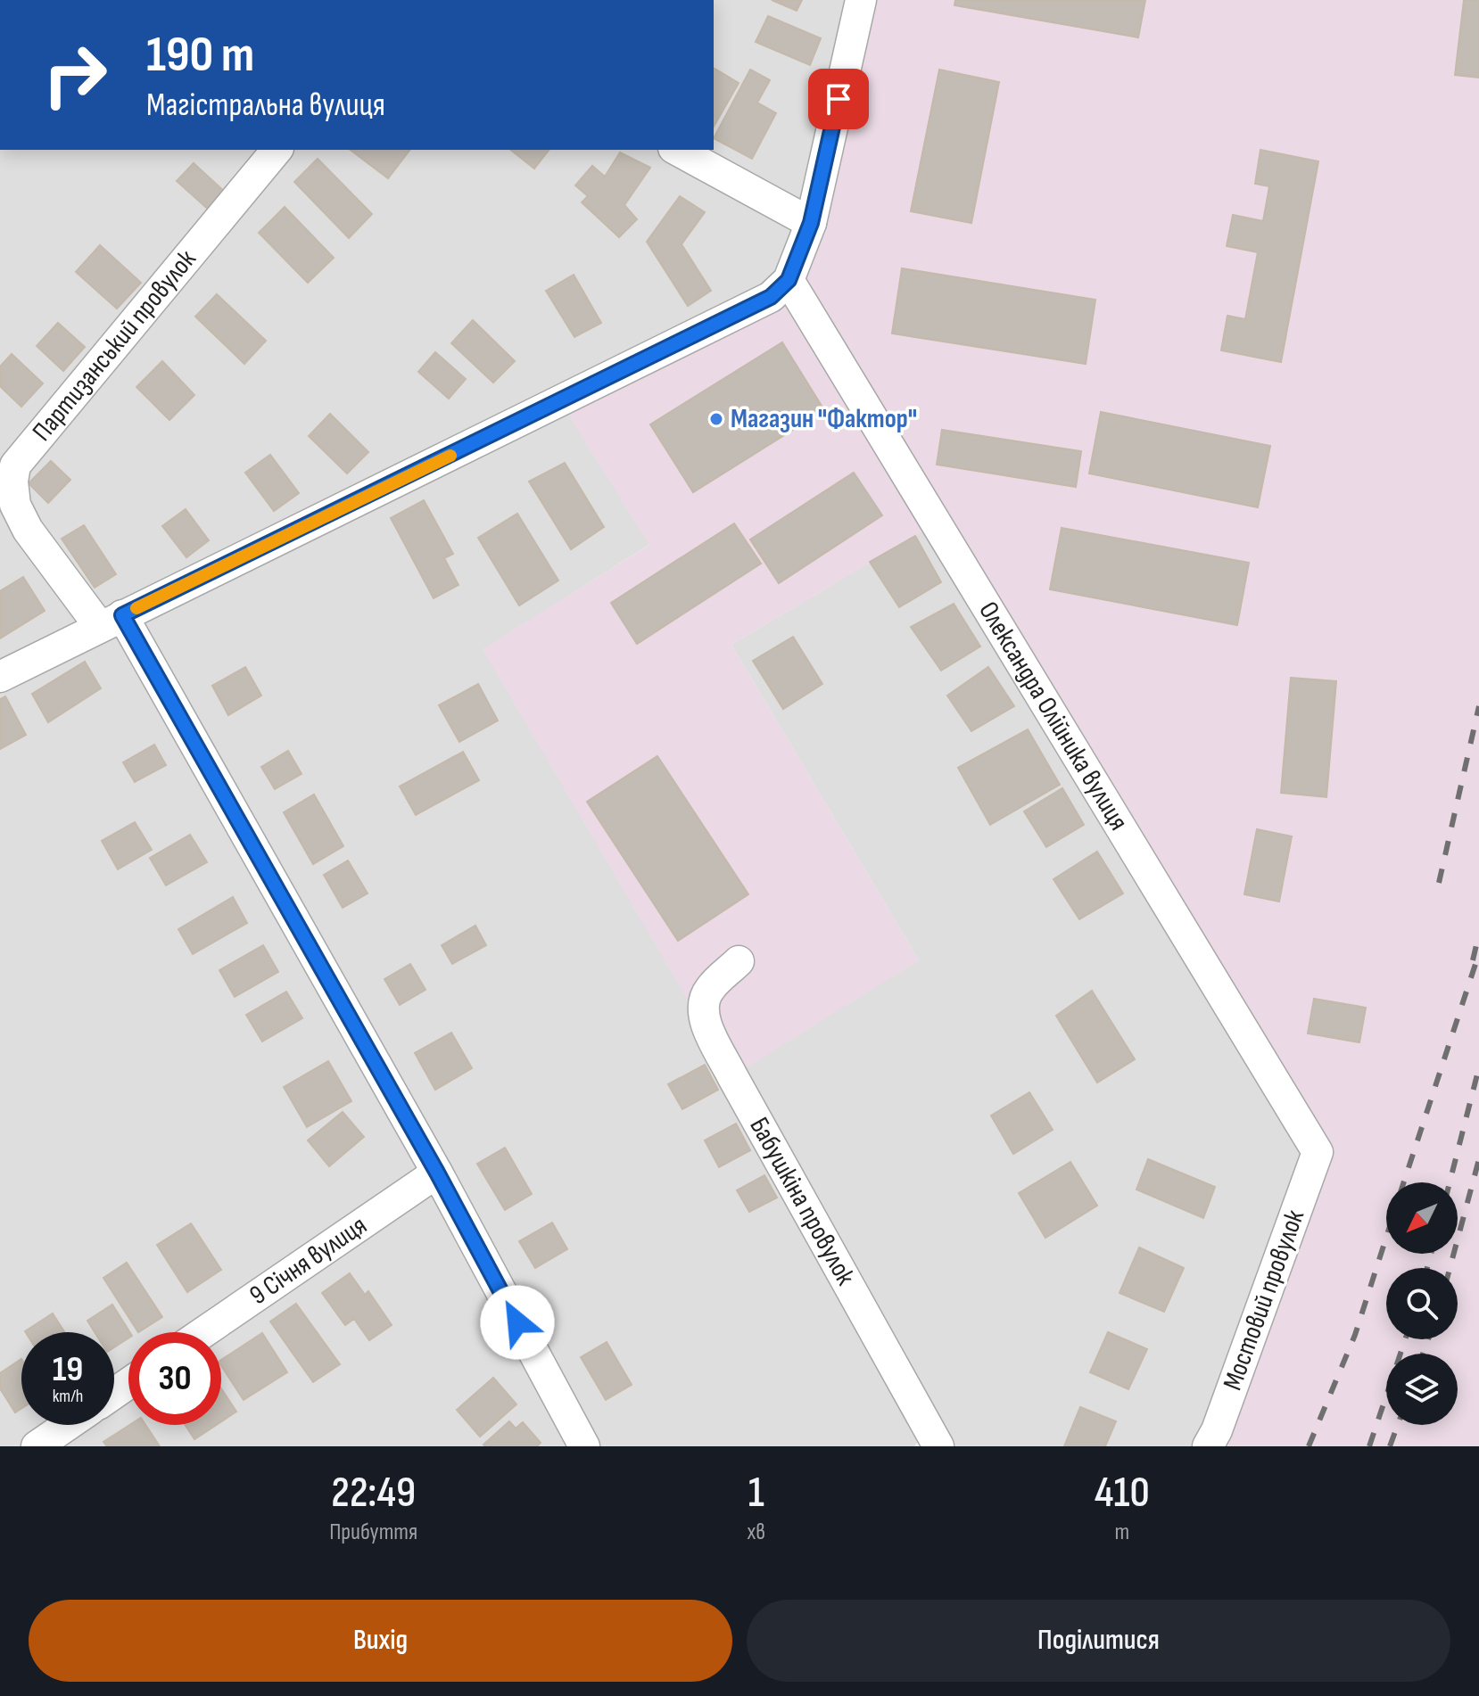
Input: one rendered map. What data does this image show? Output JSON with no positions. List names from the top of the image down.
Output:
{
  "streets": {
    "street": [
      "Партизанський провулок",
      "Олександра Олійника вулиця",
      "Бабушкіна провулок",
      "9 Січня вулиця",
      "Мостовий провулок"
    ]
  },
  "crossings": [
    ["Партизанський провулок", "9 Січня вулиця"],
    ["Олександра Олійника вулиця", "Мостовий провулок"]
  ],
  "places": ["Магазин \"Фактор\""],
  "north": "bottom left",
  "page": {
    "turn": ["190 m", "Магістральна вулиця"],
    "speed": "19 km/h",
    "limit": "30",
    "eta": [
      "22:49",
      "Прибуття",
      "1",
      "хв",
      "410",
      "m"
    ],
    "buttons": ["Вихід", "Поділитися"]
  }
}
